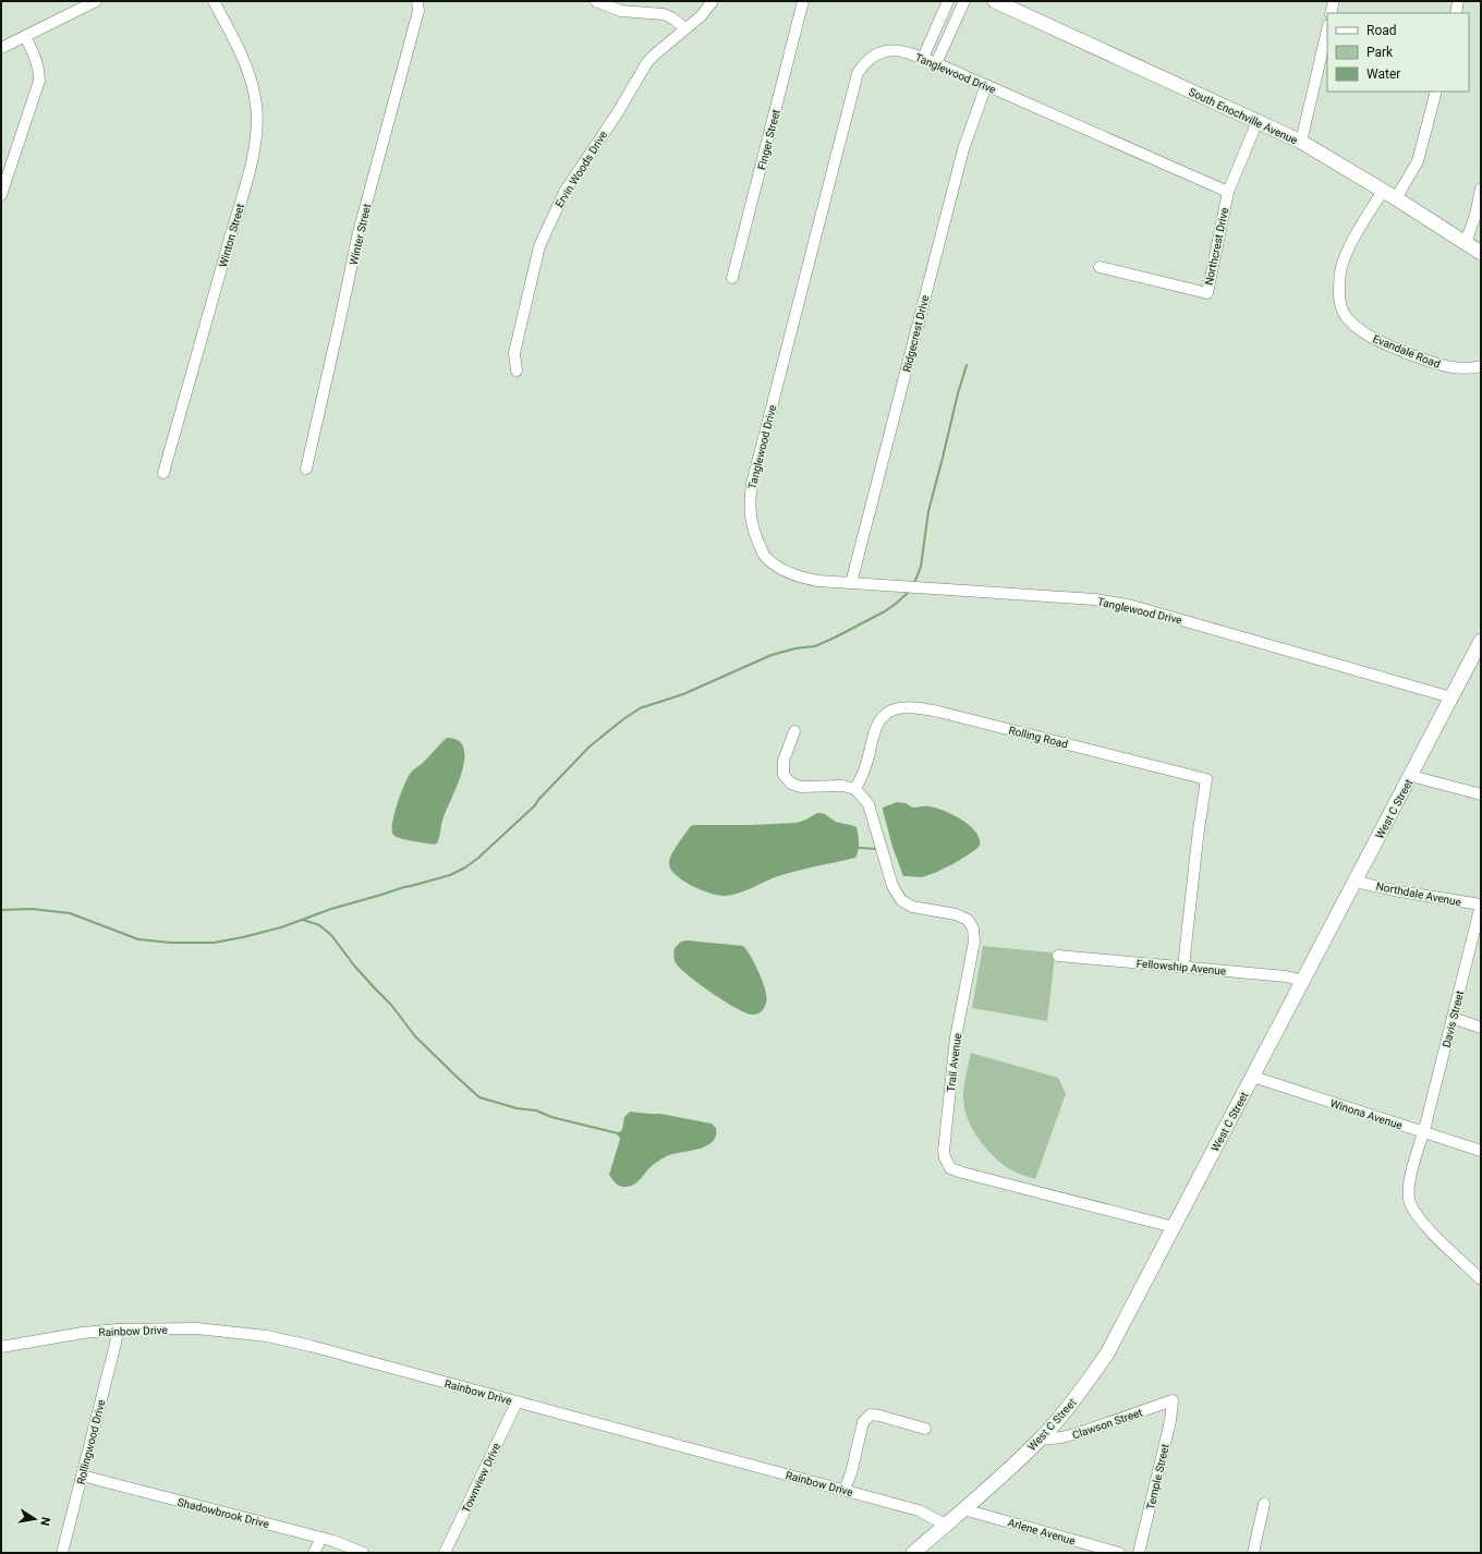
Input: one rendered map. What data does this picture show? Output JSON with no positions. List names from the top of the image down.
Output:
{
  "streets": {
    "main road": ["South Enochville Avenue", "West C Street"],
    "street": [
      "Tanglewood Drive",
      "Finger Street",
      "Ervin Woods Drive",
      "Winter Street",
      "Winton Street",
      "Northcrest Drive",
      "Ridgecrest Drive",
      "Evandale Road",
      "Rolling Road",
      "Northdale Avenue",
      "Fellowship Avenue",
      "Davis Street",
      "Trail Avenue",
      "Winona Avenue",
      "Rainbow Drive",
      "Clawson Street",
      "Rollingwood Drive",
      "Temple Street",
      "Townview Drive",
      "Shadowbrook Drive",
      "Arlene Avenue"
    ]
  },
  "crossings": [
    ["Tanglewood Drive", "Northcrest Drive"],
    ["Tanglewood Drive", "Ridgecrest Drive"],
    ["Tanglewood Drive", "West C Street"],
    ["South Enochville Avenue", "Northcrest Drive"],
    ["South Enochville Avenue", "Evandale Road"],
    ["Rolling Road", "Fellowship Avenue"],
    ["Rolling Road", "Trail Avenue"],
    ["West C Street", "Northdale Avenue"],
    ["West C Street", "Fellowship Avenue"],
    ["West C Street", "Trail Avenue"],
    ["West C Street", "Winona Avenue"],
    ["West C Street", "Rainbow Drive"],
    ["West C Street", "Clawson Street"],
    ["West C Street", "Arlene Avenue"],
    ["Northdale Avenue", "Davis Street"],
    ["Davis Street", "Winona Avenue"],
    ["Rainbow Drive", "Rollingwood Drive"],
    ["Rainbow Drive", "Townview Drive"],
    ["Clawson Street", "Temple Street"],
    ["Rollingwood Drive", "Shadowbrook Drive"]
  ],
  "legend": ["Road", "Park", "Water"],
  "north": "right"
}
